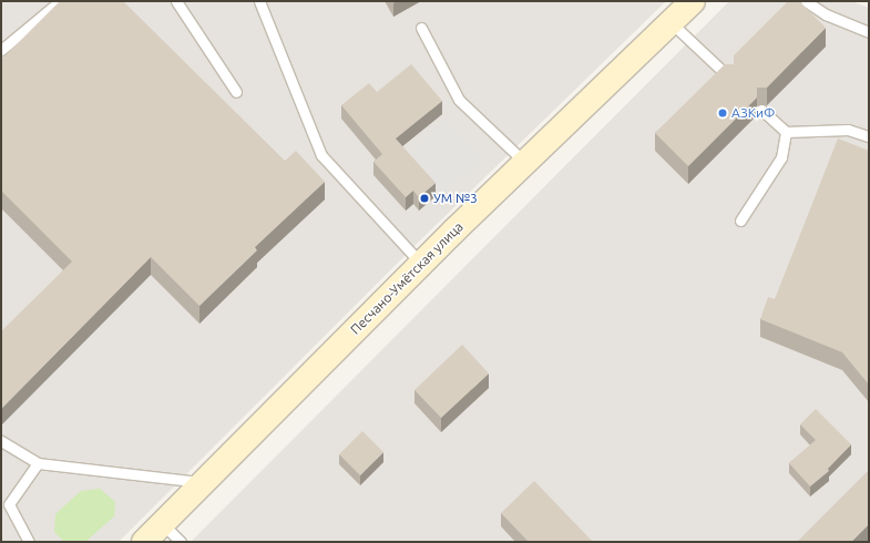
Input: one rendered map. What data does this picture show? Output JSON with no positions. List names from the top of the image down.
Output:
{
  "streets": {
    "main road": ["Песчано-Умётская улица"]
  },
  "places": ["АЗКиФ", "УМ №3"]
}
